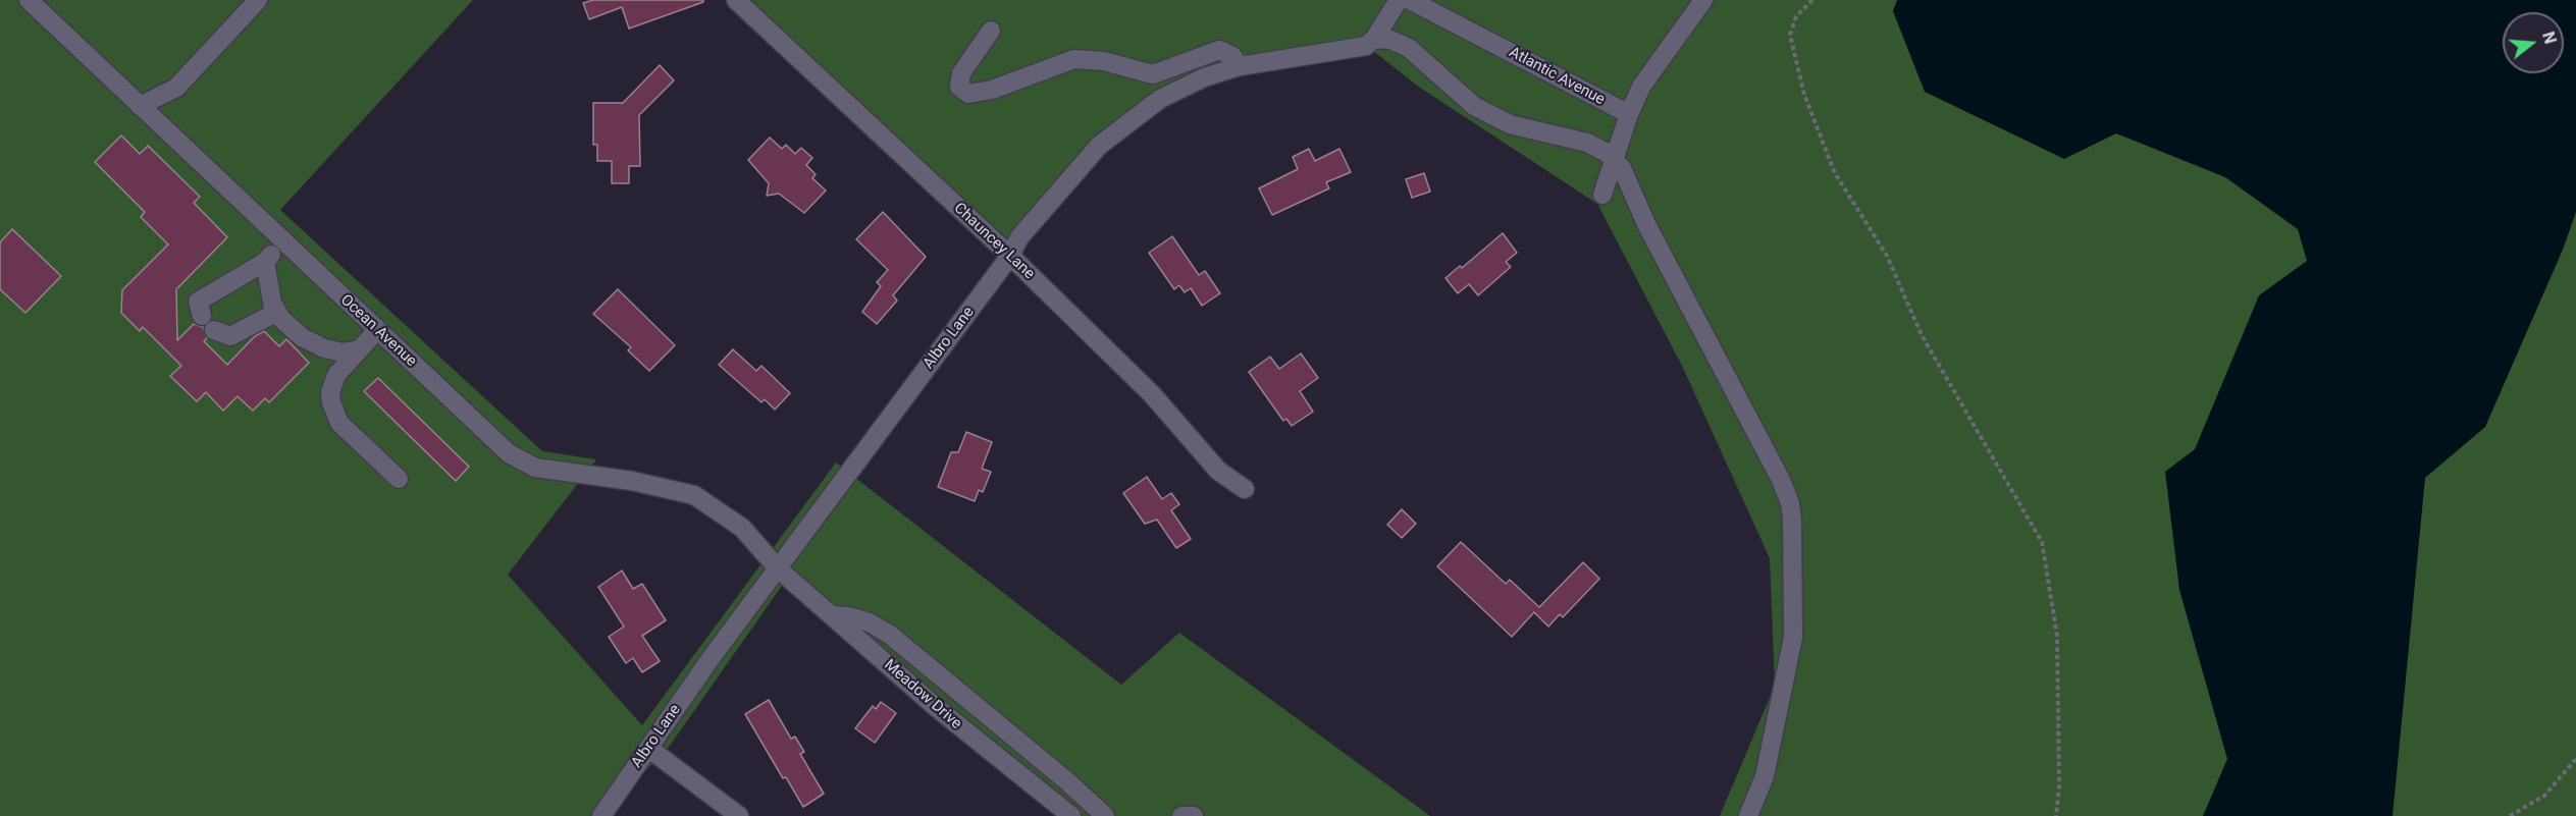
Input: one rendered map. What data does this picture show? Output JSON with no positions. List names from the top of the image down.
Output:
{
  "streets": {
    "street": [
      "Atlantic Avenue",
      "Chauncey Lane",
      "Ocean Avenue",
      "Albro Lane",
      "Meadow Drive"
    ]
  },
  "crossings": [
    ["Chauncey Lane", "Albro Lane"],
    ["Ocean Avenue", "Albro Lane"],
    ["Ocean Avenue", "Meadow Drive"],
    ["Albro Lane", "Meadow Drive"]
  ],
  "north": "right"
}
